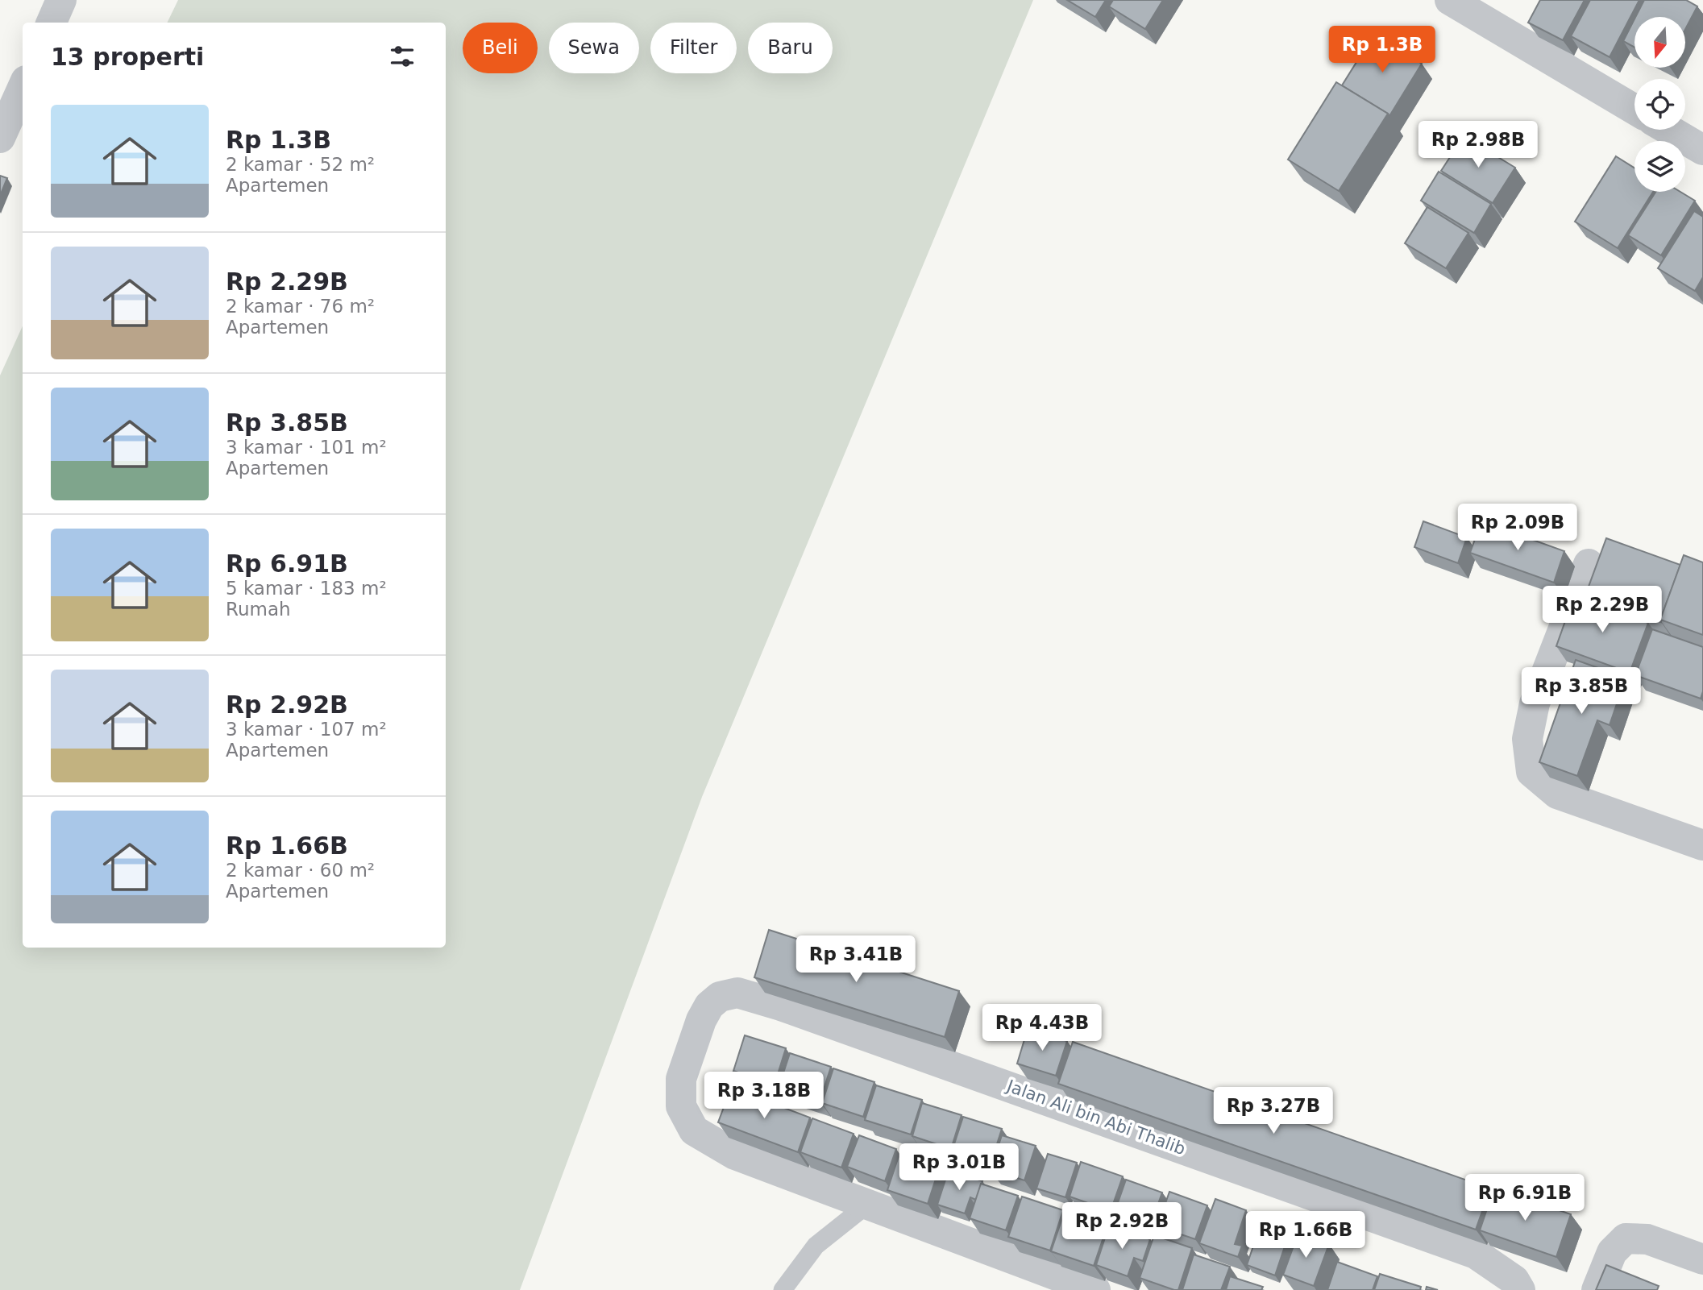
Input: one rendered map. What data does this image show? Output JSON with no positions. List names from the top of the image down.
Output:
{
  "streets": {
    "street": ["Jalan Ali bin Abi Thalib"]
  },
  "north": "bottom",
  "page": {
    "chip": [
      "Beli",
      "Sewa",
      "Filter",
      "Baru"
    ],
    "heading": "13 properti",
    "price": [
      "Rp 1.3B",
      "Rp 2.98B",
      "Rp 2.09B",
      "Rp 2.29B",
      "Rp 3.85B",
      "Rp 3.41B",
      "Rp 4.43B",
      "Rp 3.18B",
      "Rp 3.27B",
      "Rp 3.01B",
      "Rp 6.91B",
      "Rp 2.92B",
      "Rp 1.66B"
    ],
    "list": [
      {
        "name": "Rp 1.3B",
        "note": "2 kamar · 52 m² · Apartemen"
      },
      {
        "name": "Rp 2.29B",
        "note": "2 kamar · 76 m² · Apartemen"
      },
      {
        "name": "Rp 3.85B",
        "note": "3 kamar · 101 m² · Apartemen"
      },
      {
        "name": "Rp 6.91B",
        "note": "5 kamar · 183 m² · Rumah"
      },
      {
        "name": "Rp 2.92B",
        "note": "3 kamar · 107 m² · Apartemen"
      },
      {
        "name": "Rp 1.66B",
        "note": "2 kamar · 60 m² · Apartemen"
      }
    ]
  }
}
